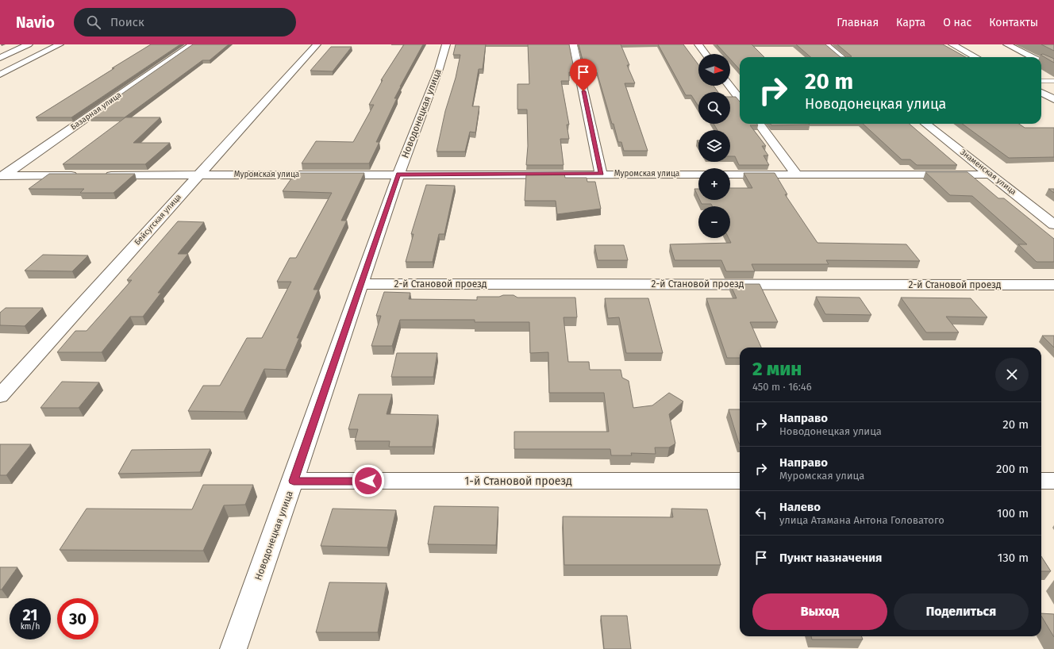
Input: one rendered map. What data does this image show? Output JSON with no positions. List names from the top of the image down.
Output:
{
  "streets": {
    "street": [
      "Базарная улица",
      "Новодонецкая улица",
      "Знаменская улица",
      "Муромская улица",
      "Бейсугская улица",
      "2-й Становой проезд",
      "1-й Становой проезд"
    ]
  },
  "crossings": [
    ["Новодонецкая улица", "Муромская улица"],
    ["Новодонецкая улица", "2-й Становой проезд"],
    ["Новодонецкая улица", "1-й Становой проезд"],
    ["Муромская улица", "Бейсугская улица"]
  ],
  "north": "right",
  "page": {
    "header": "Navio",
    "search": "Поиск",
    "nav": [
      "Главная",
      "Карта",
      "О нас",
      "Контакты"
    ],
    "map_buttons": ["+", "−"],
    "turn": ["20 m", "Новодонецкая улица"],
    "heading": ["2 мин", "450 m · 16:46"],
    "list": [
      {
        "name": "Направо",
        "note": "Новодонецкая улица",
        "value": "20 m"
      },
      {
        "name": "Направо",
        "note": "Муромская улица",
        "value": "200 m"
      },
      {
        "name": "Налево",
        "note": "улица Атамана Антона Головатого",
        "value": "100 m"
      },
      {
        "name": "Пункт назначения",
        "value": "130 m"
      }
    ],
    "buttons": ["Выход", "Поделиться"],
    "speed": "21 km/h",
    "limit": "30"
  }
}
